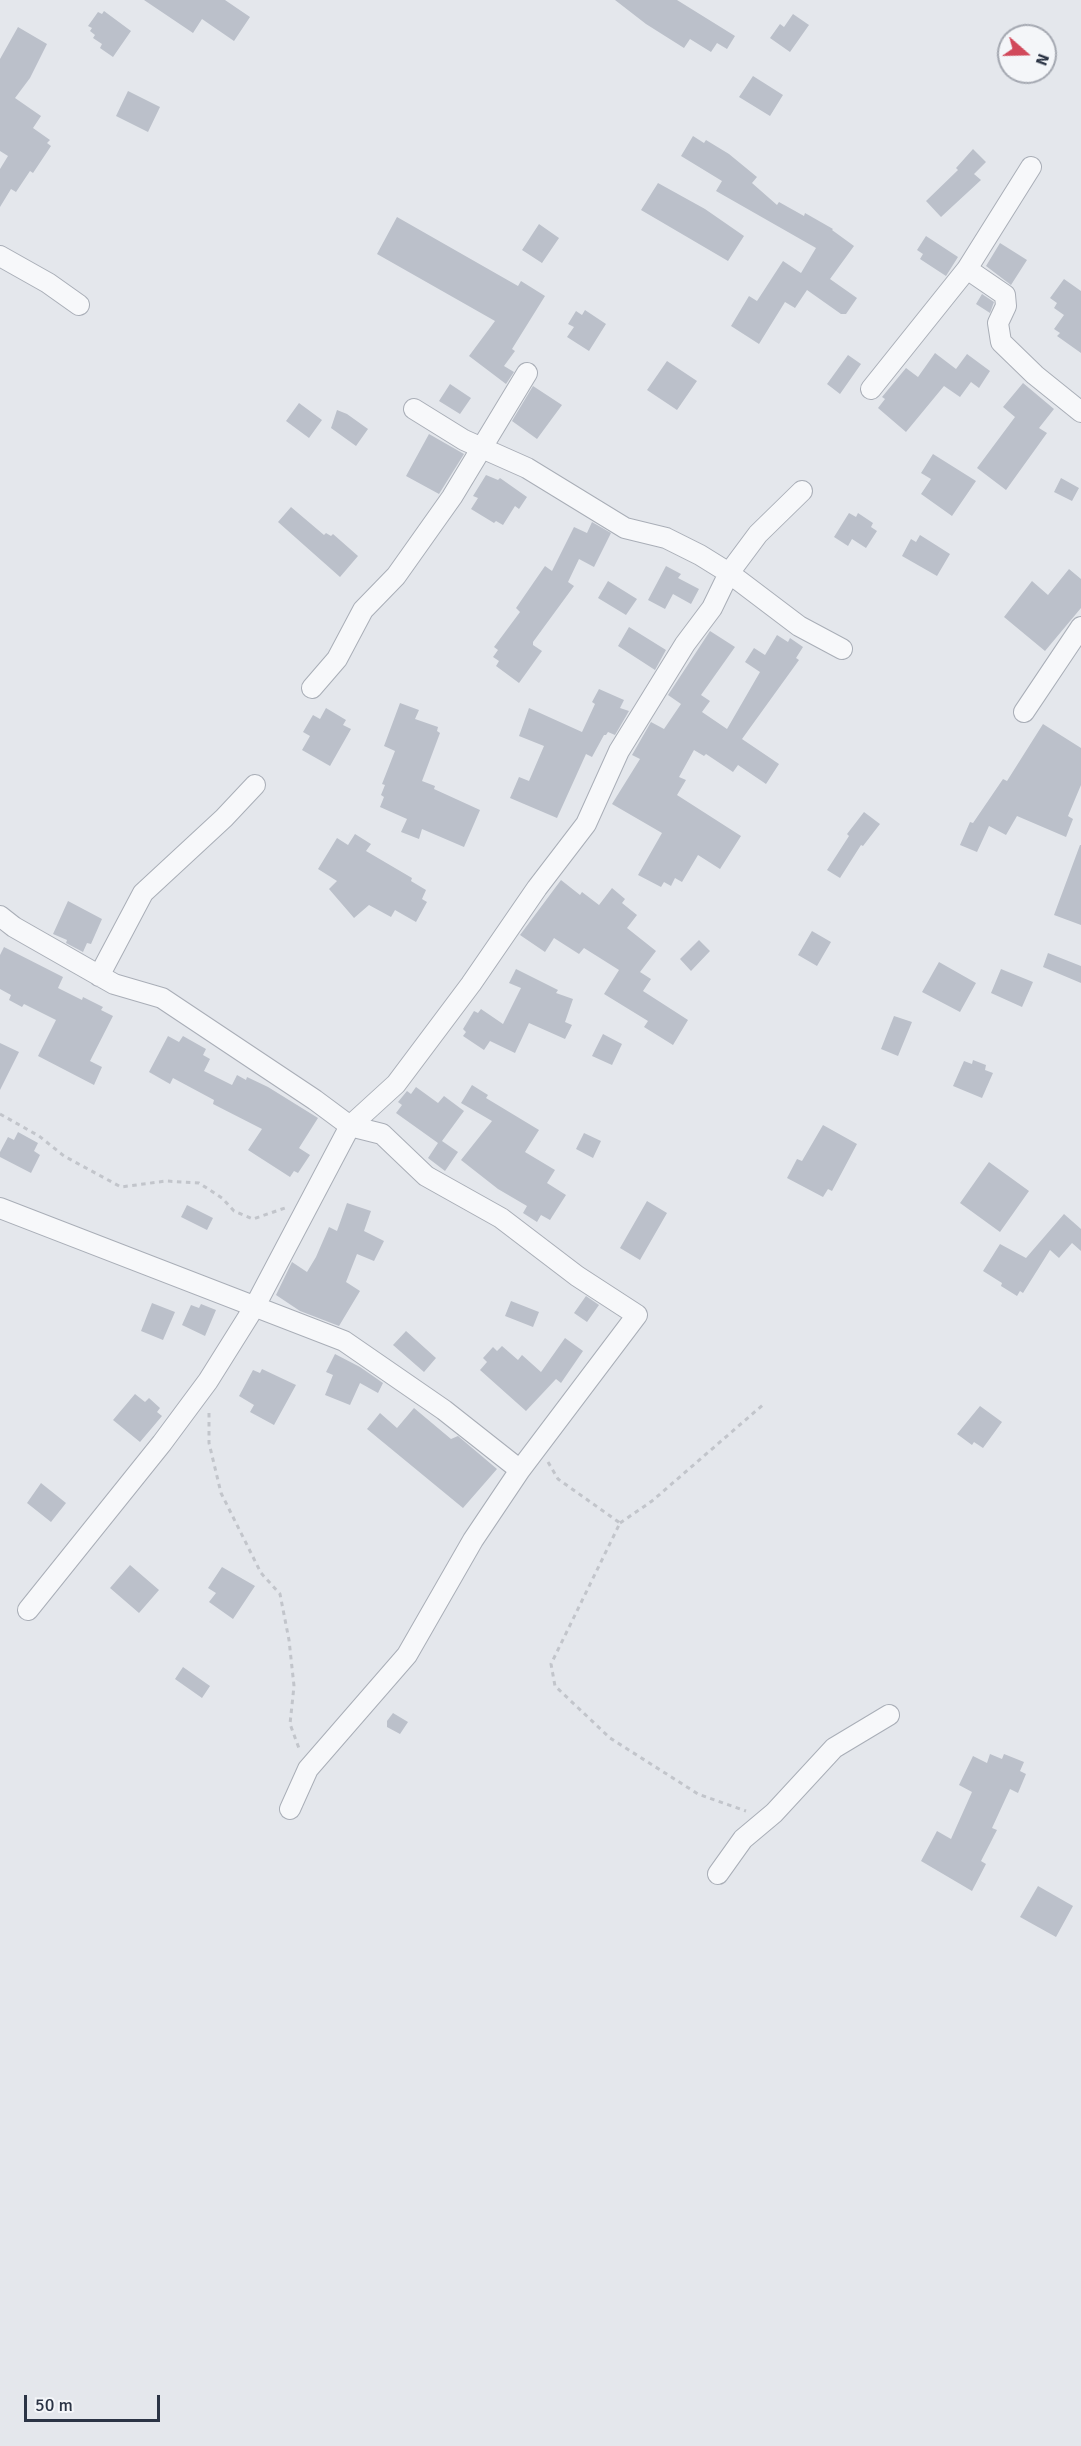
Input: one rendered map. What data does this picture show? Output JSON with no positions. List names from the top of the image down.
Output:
{
  "scale_bar": "50 m",
  "north": "right"
}
